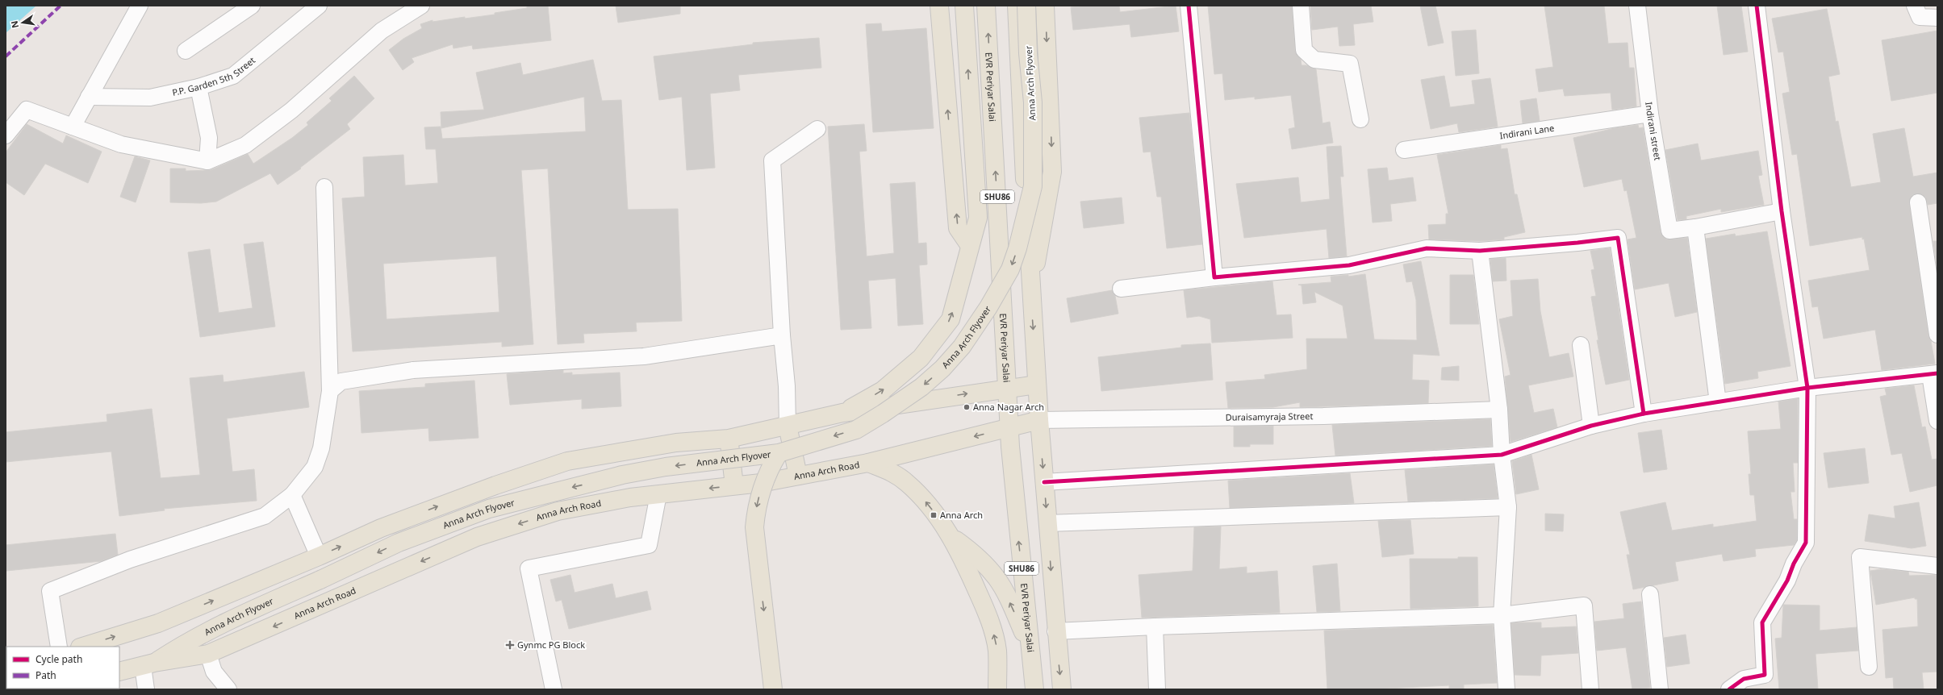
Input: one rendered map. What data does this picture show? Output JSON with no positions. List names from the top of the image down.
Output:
{
  "streets": {
    "main road": [
      "Anna Arch Flyover",
      "EVR Periyar Salai",
      "SHU86",
      "Anna Arch Road"
    ],
    "street": [
      "P.P. Garden 5th Street",
      "Indirani street",
      "Indirani Lane",
      "Duraisamyraja Street"
    ]
  },
  "crossings": [
    ["Anna Arch Flyover", "Anna Arch Road"],
    ["EVR Periyar Salai", "Anna Arch Road"],
    ["Indirani street", "Indirani Lane"],
    ["SHU86", "Duraisamyraja Street"],
    ["SHU86", "Anna Arch Road"],
    ["Duraisamyraja Street", "Anna Arch Road"]
  ],
  "places": {
    "other": ["Anna Nagar Arch"],
    "transit": ["Anna Arch"],
    "health": ["Gynmc PG Block"]
  },
  "legend": ["Cycle path", "Path"],
  "north": "left"
}
